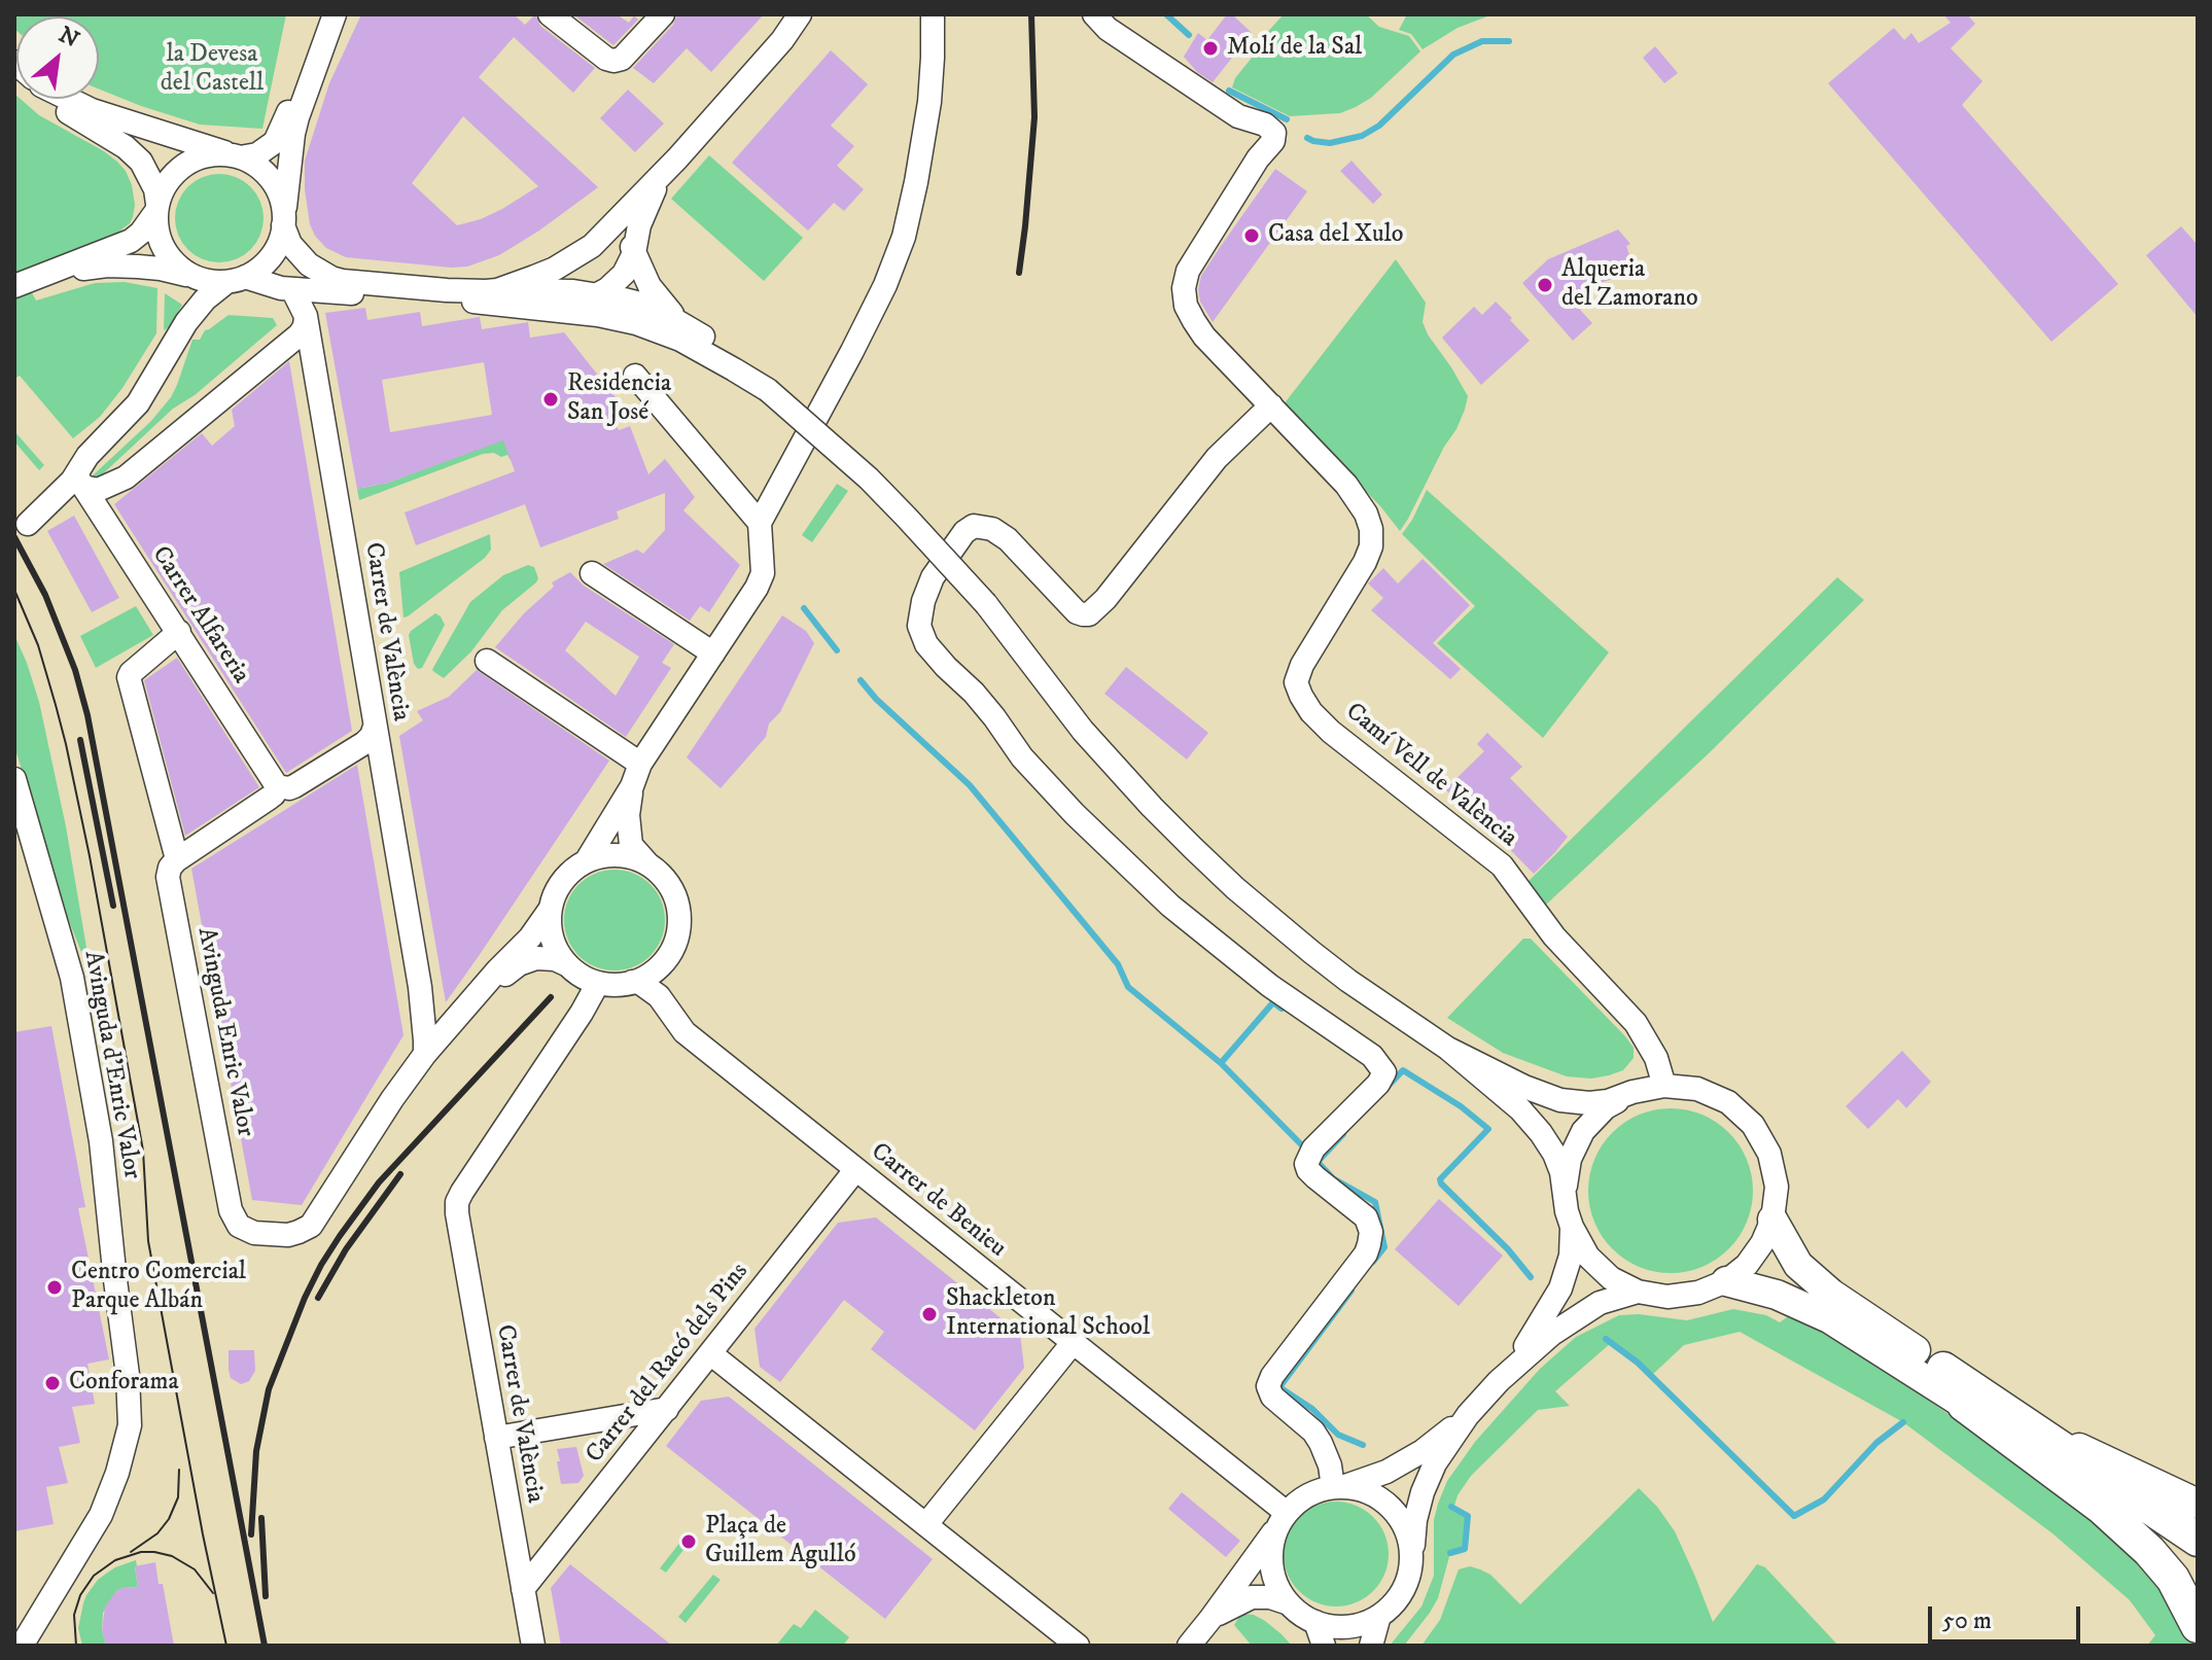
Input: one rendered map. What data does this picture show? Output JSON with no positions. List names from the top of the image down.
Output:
{
  "streets": {
    "street": [
      "Carrer Alfareria",
      "Carrer de València",
      "Camí Vell de València",
      "Avinguda Enric Valor",
      "Avinguda d'Enric Valor",
      "Carrer de Benieu",
      "Carrer del Racó dels Pins"
    ]
  },
  "crossings": [
    ["Carrer Alfareria", "Avinguda Enric Valor"],
    ["Carrer de València", "Avinguda Enric Valor"],
    ["Carrer de València", "Carrer de Benieu"],
    ["Carrer de València", "Carrer del Racó dels Pins"],
    ["Carrer de Benieu", "Carrer del Racó dels Pins"]
  ],
  "parks": ["la Devesa del Castell"],
  "places": [
    "Molí de la Sal",
    "Casa del Xulo",
    "Alqueria del Zamorano",
    "Residencia San José",
    "Centro Comercial Parque Albán",
    "Shackleton International School",
    "Conforama",
    "Plaça de Guillem Agulló"
  ],
  "scale_bar": "50 m",
  "north": "top right"
}
